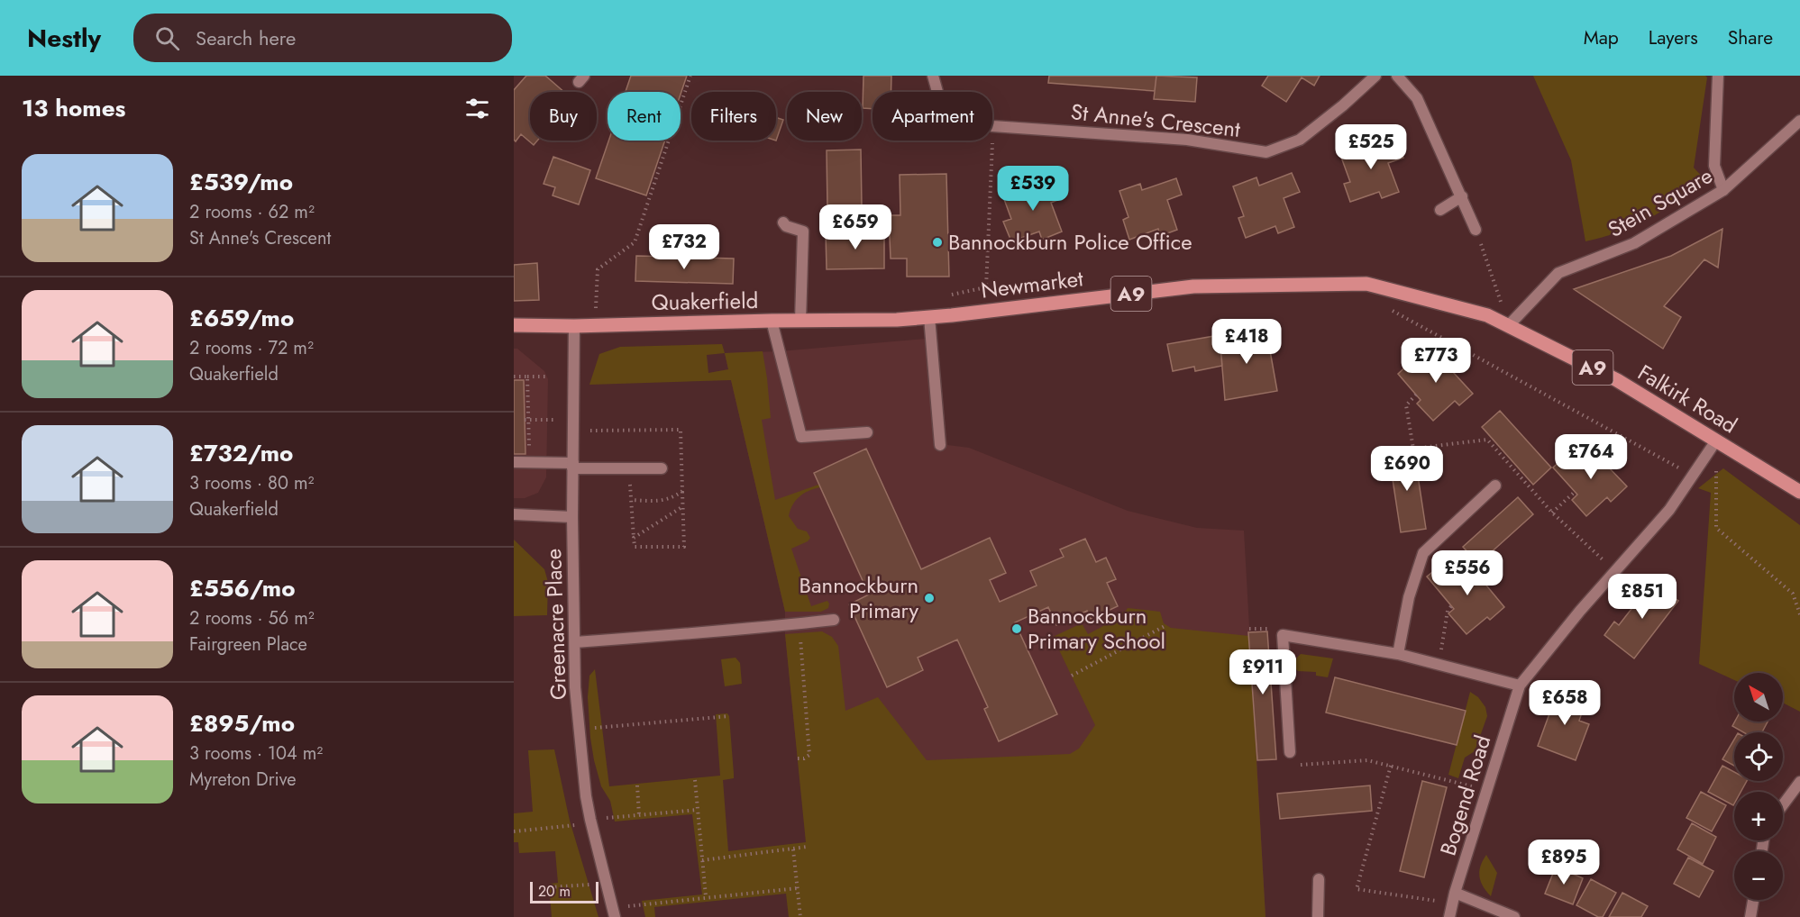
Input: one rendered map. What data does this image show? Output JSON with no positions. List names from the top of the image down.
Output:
{
  "streets": {
    "main road": [
      "Newmarket",
      "A9",
      "Quakerfield",
      "Falkirk Road"
    ],
    "street": [
      "St Anne's Crescent",
      "Stein Square",
      "Greenacre Place",
      "Bogend Road"
    ]
  },
  "crossings": [
    ["Stein Square", "Falkirk Road"],
    ["Newmarket", "Quakerfield"],
    ["Newmarket", "Falkirk Road"],
    ["Quakerfield", "Greenacre Place"]
  ],
  "places": ["Bannockburn Police Office", "Bannockburn Primary", "Bannockburn Primary School"],
  "scale_bar": "20 m",
  "north": "top left",
  "page": {
    "header": "Nestly",
    "search": "Search here",
    "nav": ["Map", "Layers", "Share"],
    "heading": "13 homes",
    "chip": [
      "Buy",
      "Rent",
      "Filters",
      "New",
      "Apartment"
    ],
    "price": [
      "£525",
      "£539",
      "£659",
      "£732",
      "£418",
      "£773",
      "£764",
      "£690",
      "£556",
      "£851",
      "£911",
      "£658",
      "£895"
    ],
    "list": [
      {
        "name": "£539/mo",
        "note": "2 rooms · 62 m² · St Anne's Crescent"
      },
      {
        "name": "£659/mo",
        "note": "2 rooms · 72 m² · Quakerfield"
      },
      {
        "name": "£732/mo",
        "note": "3 rooms · 80 m² · Quakerfield"
      },
      {
        "name": "£556/mo",
        "note": "2 rooms · 56 m² · Fairgreen Place"
      },
      {
        "name": "£895/mo",
        "note": "3 rooms · 104 m² · Myreton Drive"
      }
    ],
    "map_buttons": ["+", "−"],
    "scale": "20 m"
  }
}
